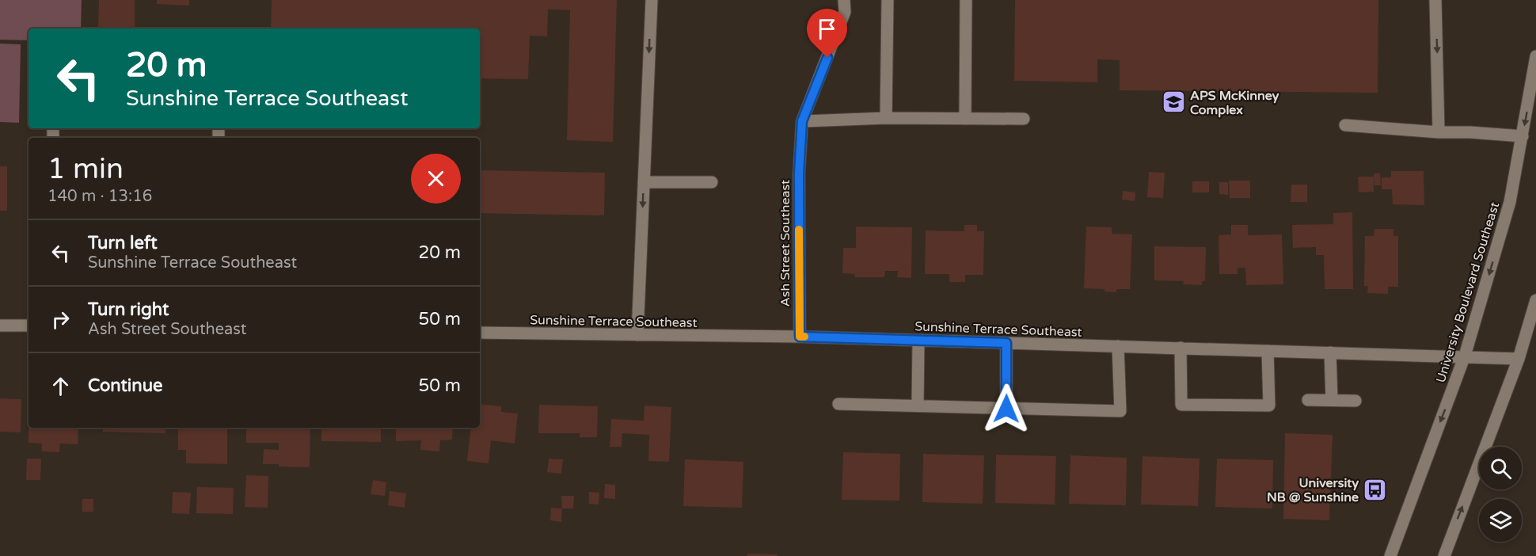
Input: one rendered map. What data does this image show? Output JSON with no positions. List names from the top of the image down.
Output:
{
  "streets": {
    "street": ["Ash Street Southeast", "University Boulevard Southeast", "Sunshine Terrace Southeast"]
  },
  "crossings": [
    ["Ash Street Southeast", "Sunshine Terrace Southeast"],
    ["University Boulevard Southeast", "Sunshine Terrace Southeast"]
  ],
  "places": {
    "school or university": ["APS McKinney Complex"],
    "bus stop": ["University NB @ Sunshine"]
  },
  "page": {
    "turn": ["20 m", "Sunshine Terrace Southeast"],
    "heading": ["1 min", "140 m · 13:16"],
    "list": [
      {
        "name": "Turn left",
        "note": "Sunshine Terrace Southeast",
        "value": "20 m"
      },
      {
        "name": "Turn right",
        "note": "Ash Street Southeast",
        "value": "50 m"
      },
      {
        "name": "Continue",
        "value": "50 m"
      }
    ]
  }
}
